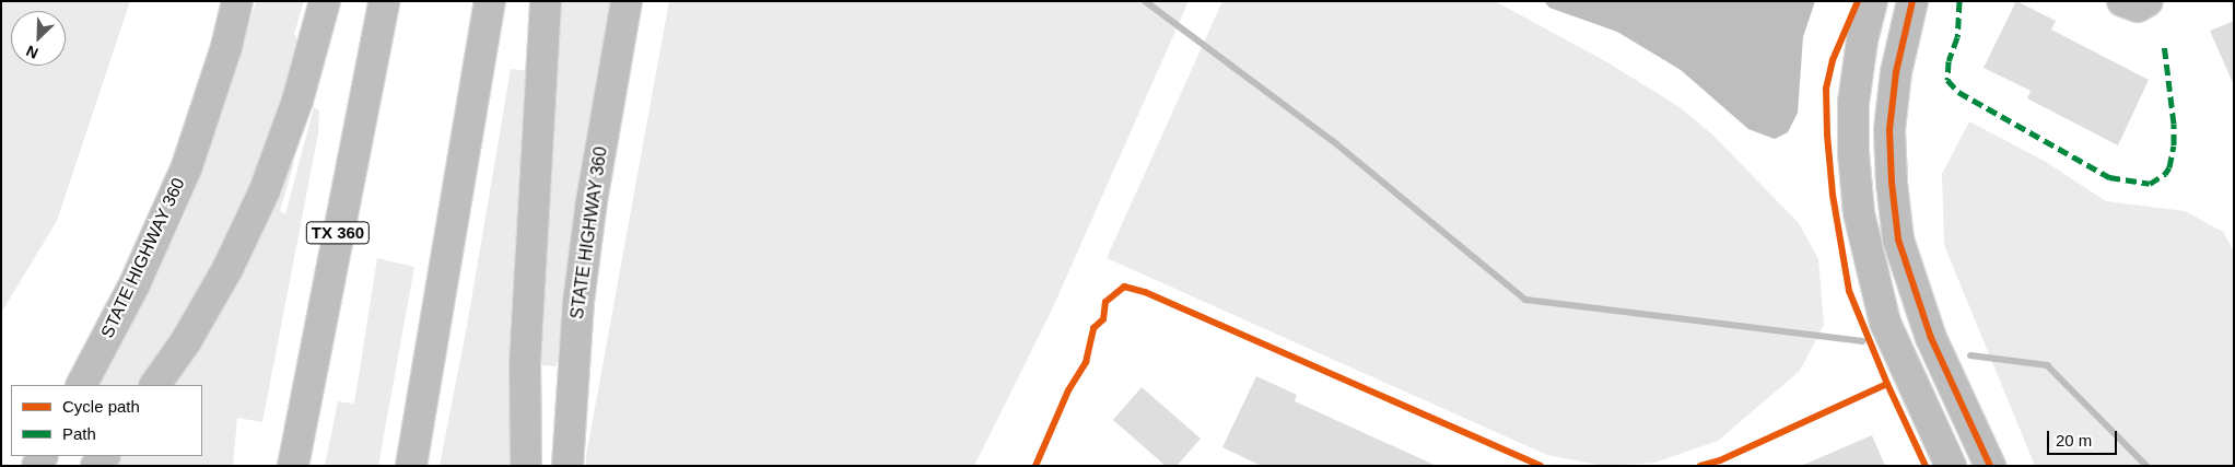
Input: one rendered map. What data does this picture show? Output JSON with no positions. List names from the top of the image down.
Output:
{
  "streets": {
    "main road": ["TX 360", "STATE HIGHWAY 360"]
  },
  "legend": ["Cycle path", "Path"],
  "scale_bar": "20 m",
  "north": "bottom left"
}
